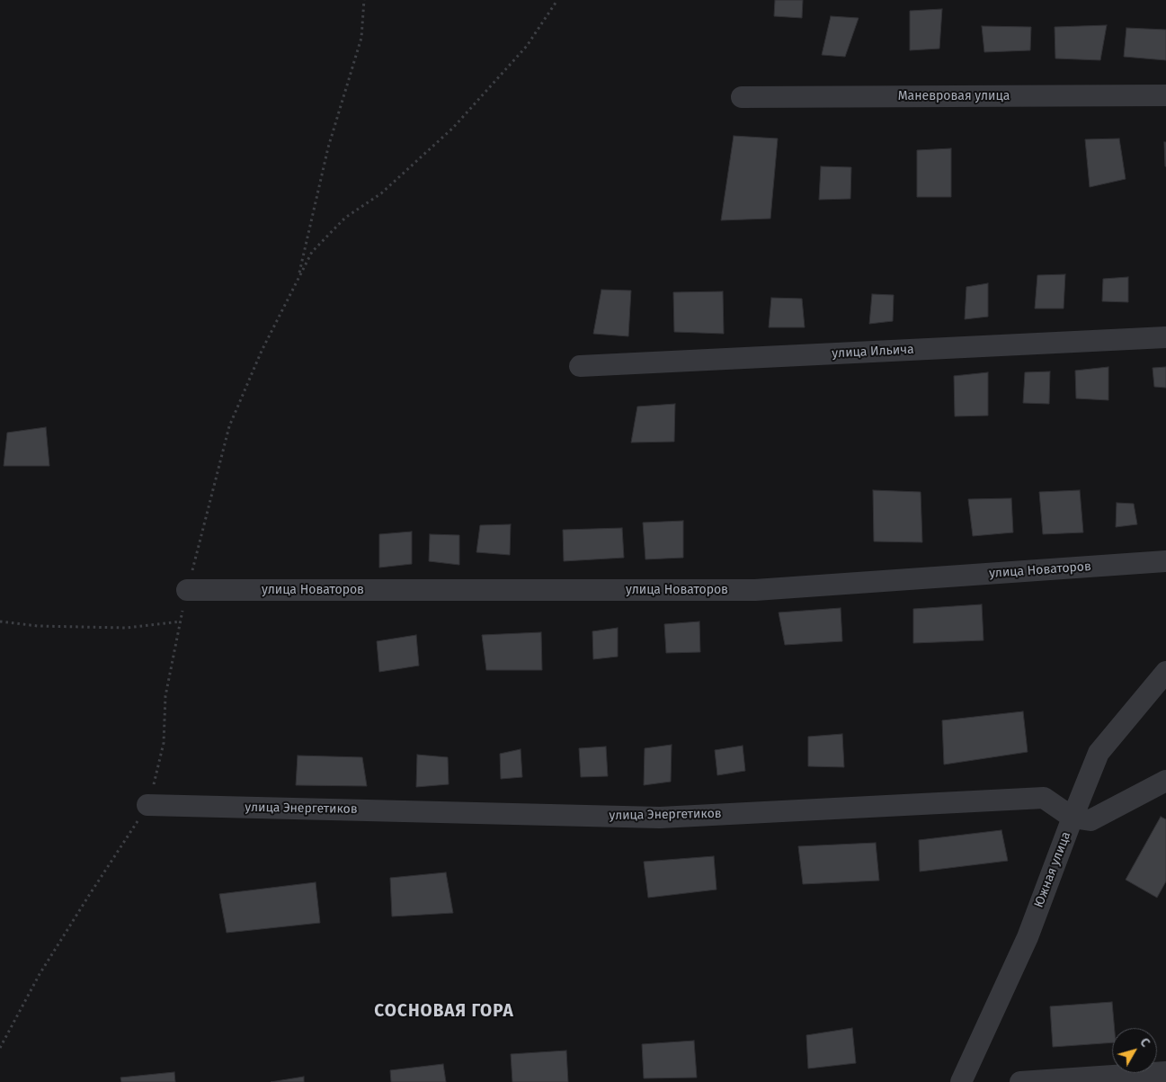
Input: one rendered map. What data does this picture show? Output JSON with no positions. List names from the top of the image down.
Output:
{
  "streets": {
    "street": [
      "Маневровая улица",
      "улица Ильича",
      "улица Новаторов",
      "улица Энергетиков",
      "Южная улица"
    ]
  },
  "crossings": [
    ["улица Энергетиков", "Южная улица"]
  ],
  "districts": ["СОСНОВАЯ ГОРА"],
  "north": "top right"
}
